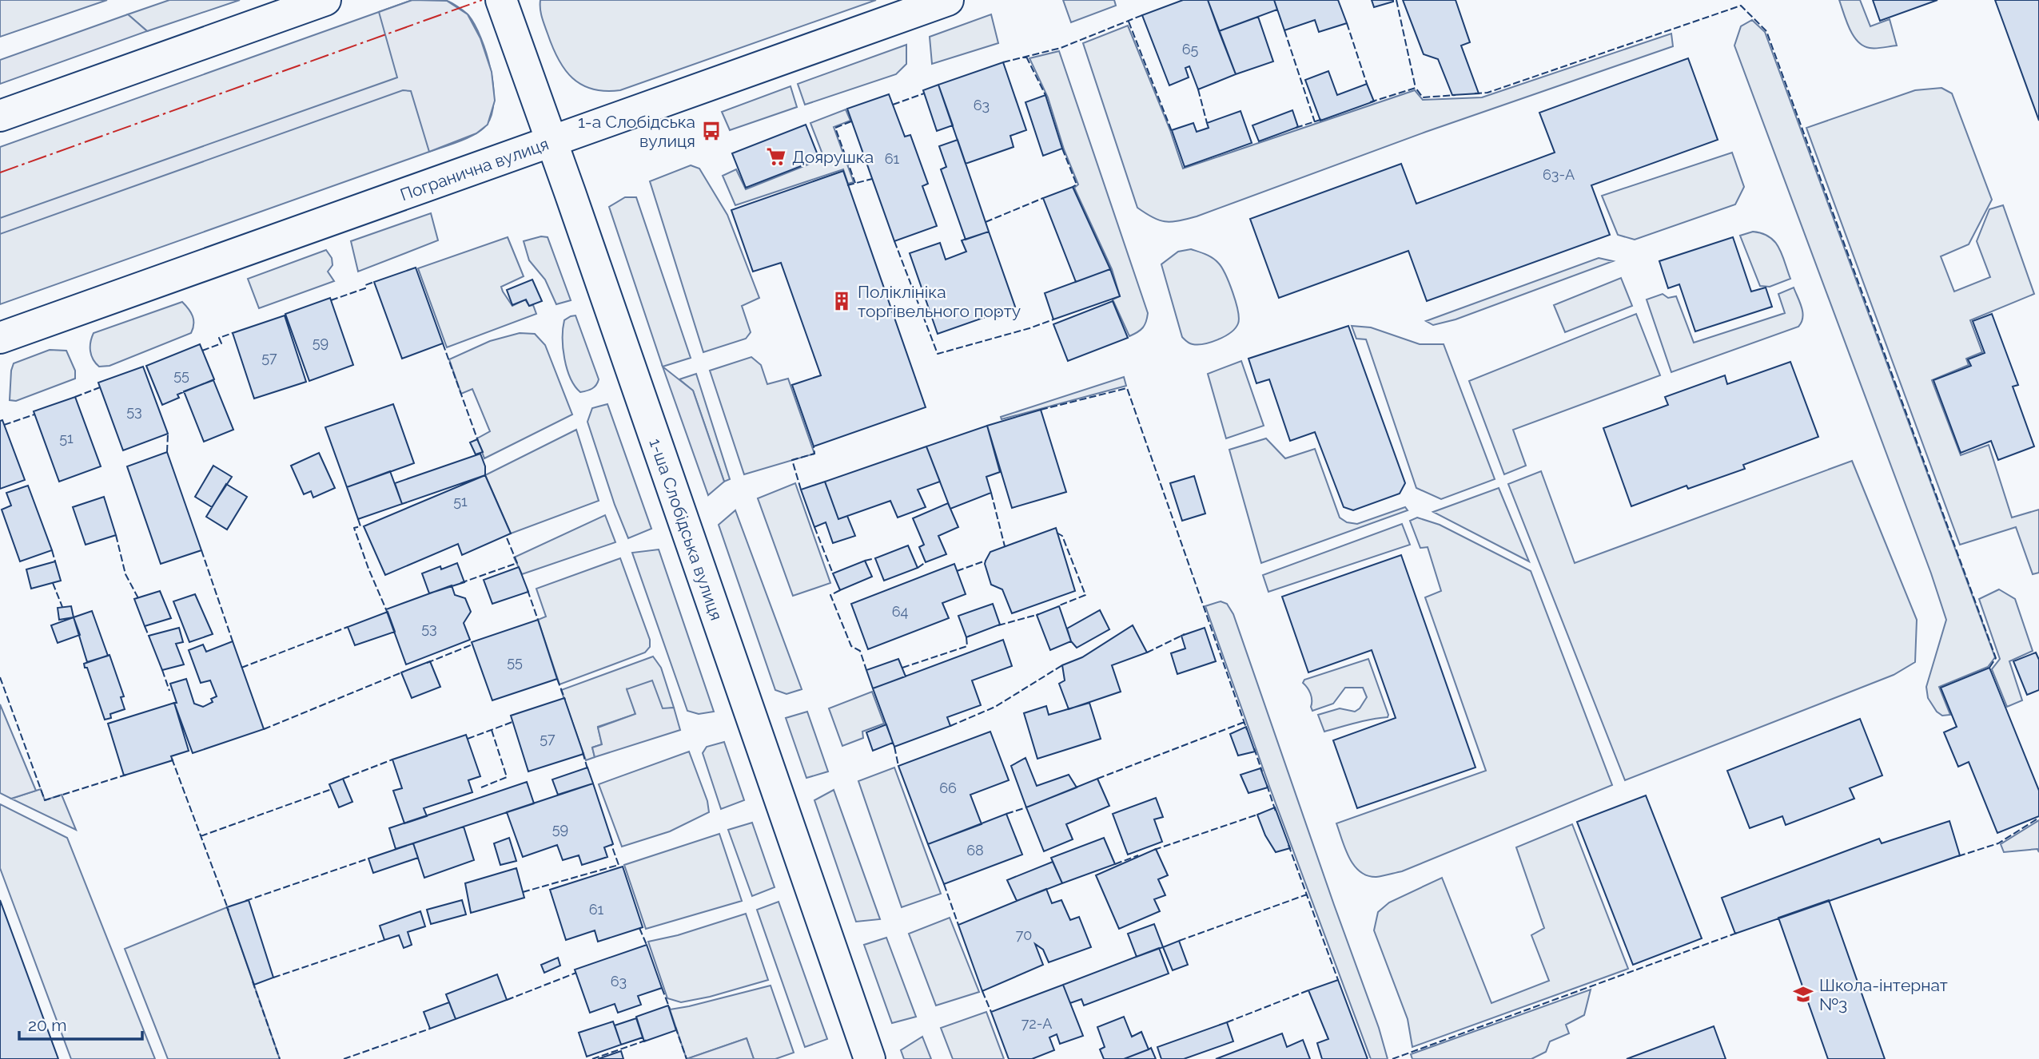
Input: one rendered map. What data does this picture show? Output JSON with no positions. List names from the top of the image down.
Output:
{
  "streets": {
    "main road": ["Погранична вулиця", "1-ша Слобідська вулиця"]
  },
  "crossings": [
    ["Погранична вулиця", "1-ша Слобідська вулиця"]
  ],
  "places": {
    "bus stop": ["1-а Слобідська вулиця"],
    "supermarket": ["Доярушка"],
    "building": ["Поліклініка торгівельного порту"],
    "school or university": ["Школа-інтернат №3"]
  },
  "house_numbers": [
    "65",
    "63",
    "61",
    "63-А",
    "59",
    "57",
    "55",
    "53",
    "51",
    "51",
    "64",
    "53",
    "55",
    "57",
    "66",
    "59",
    "68",
    "61",
    "70",
    "63",
    "72-А"
  ],
  "scale_bar": "20 m"
}
